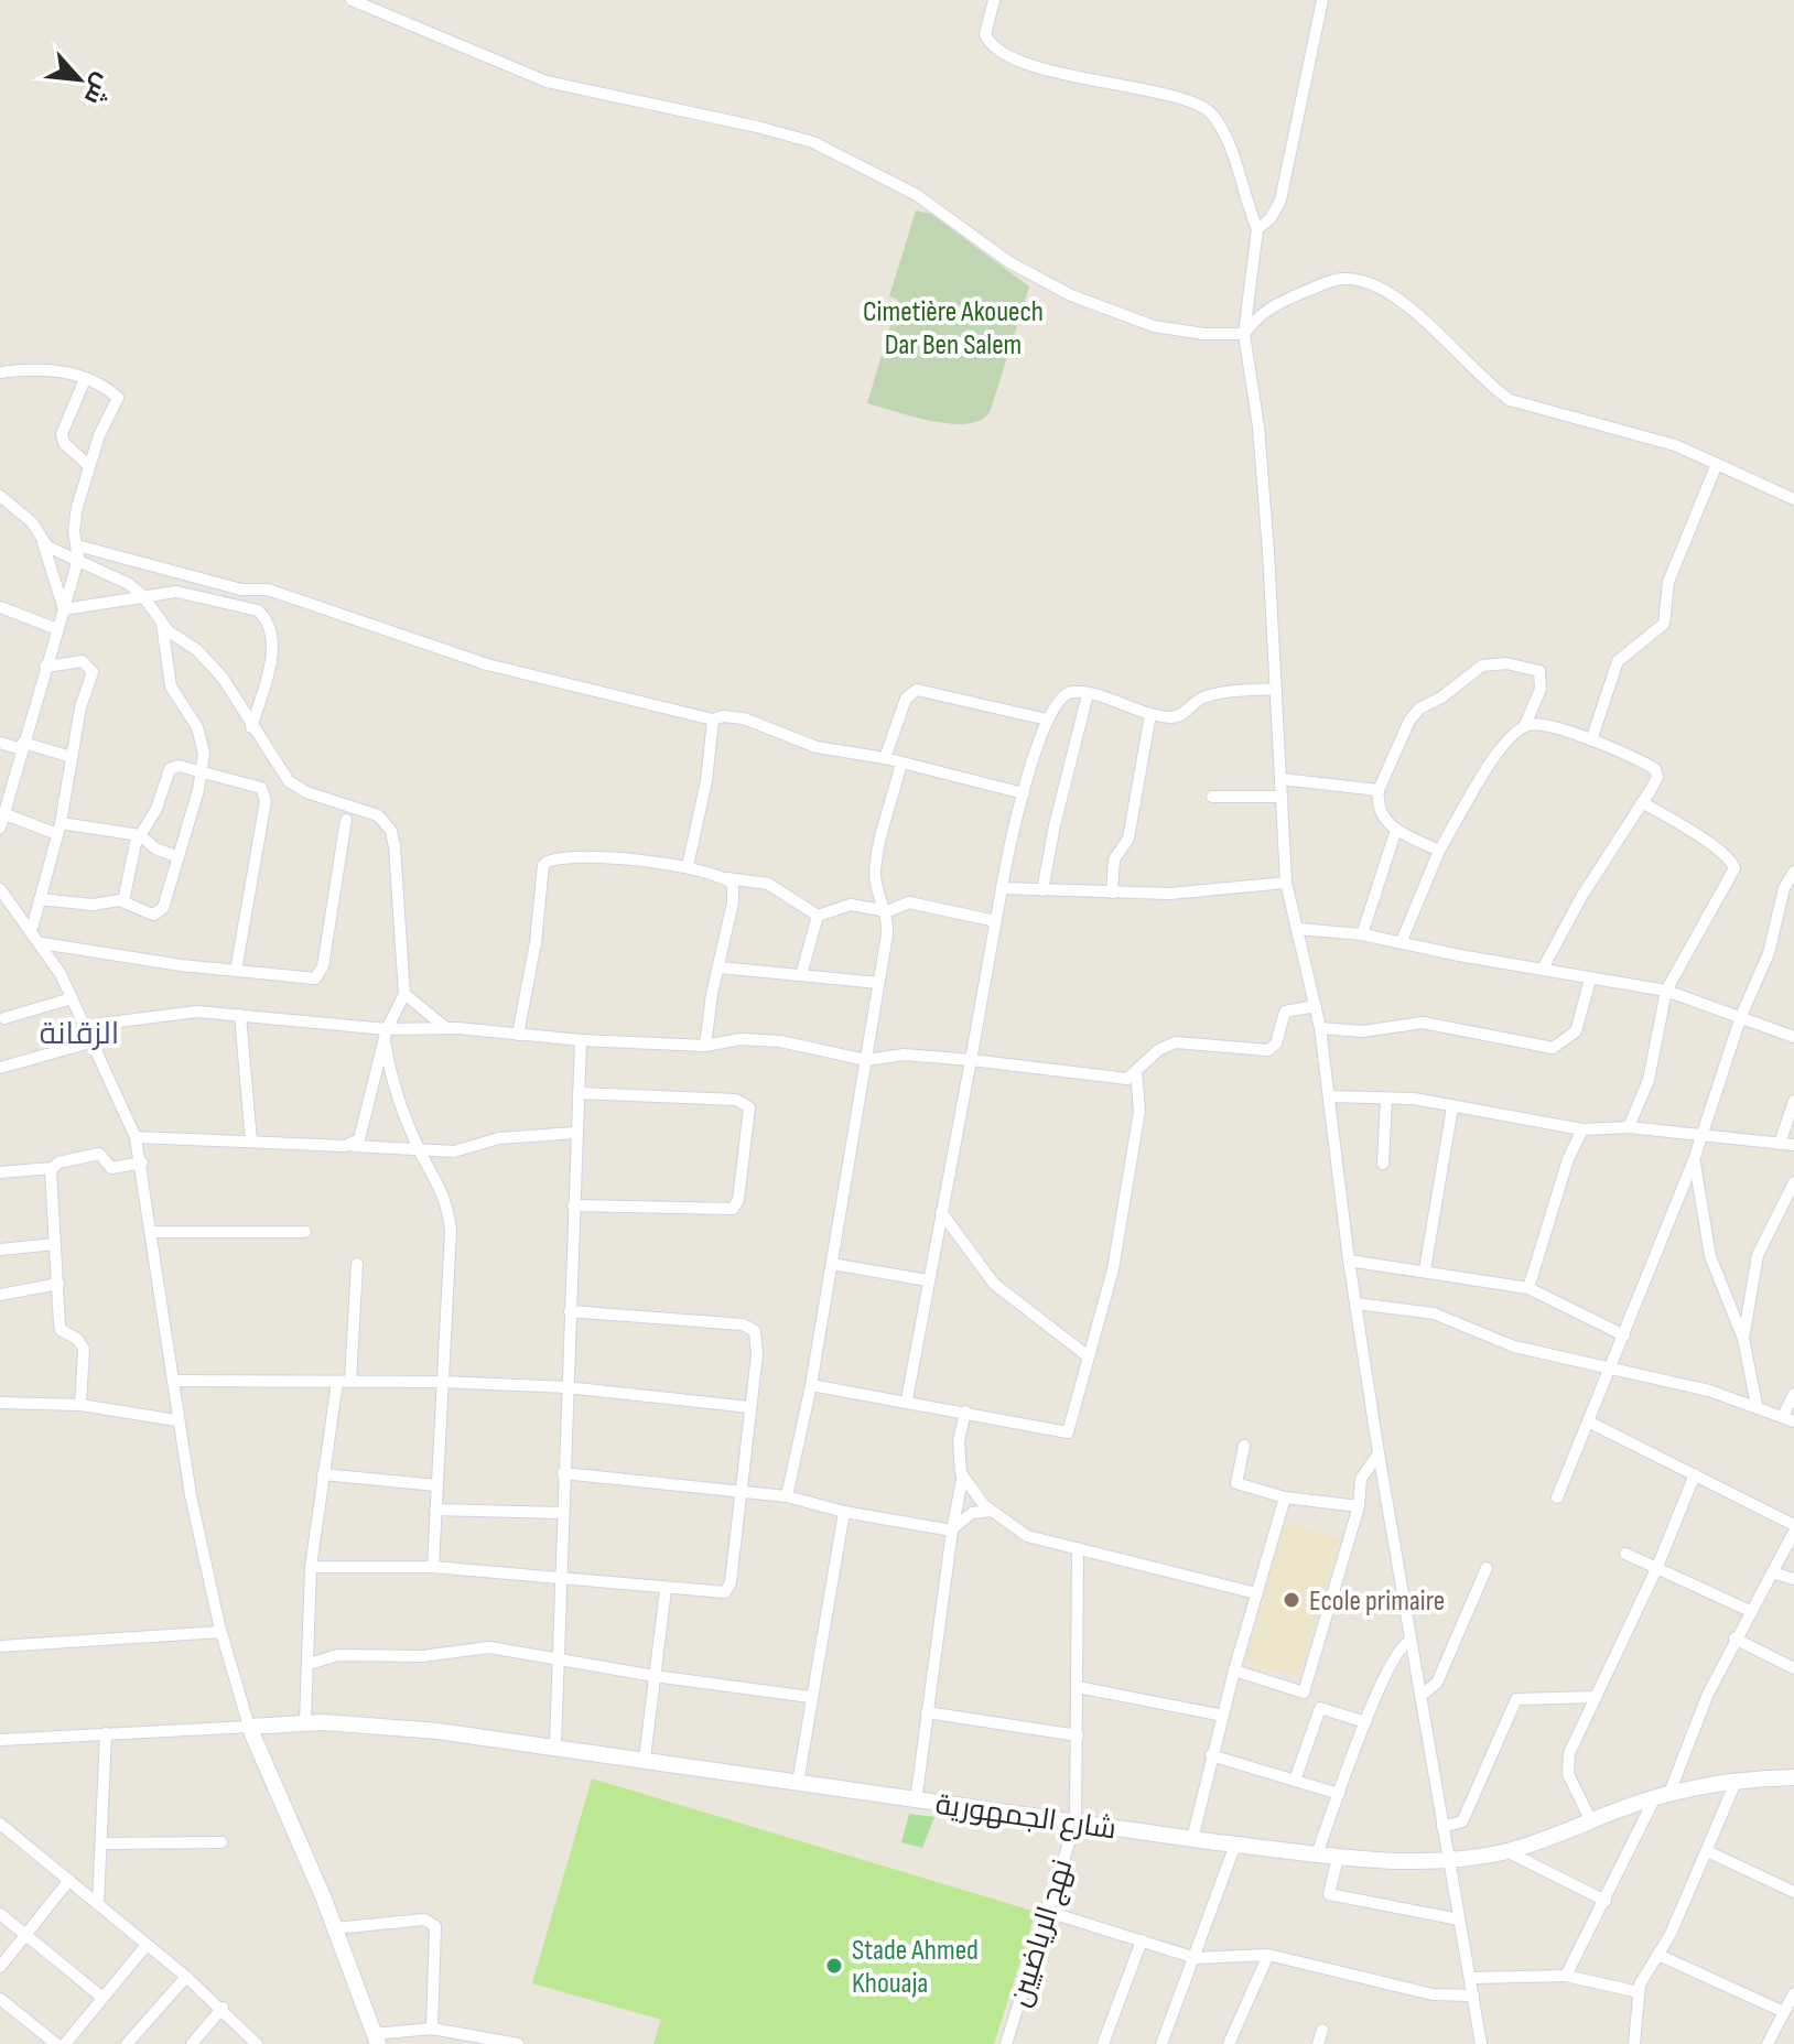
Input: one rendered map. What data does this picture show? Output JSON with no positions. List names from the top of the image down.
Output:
{
  "streets": {
    "main road": ["شارع الجمهورية"],
    "street": ["نهج الرياضيين"]
  },
  "crossings": [
    ["شارع الجمهورية", "نهج الرياضيين"]
  ],
  "districts": ["الزقانة"],
  "parks": ["Cimetière Akouech Dar Ben Salem"],
  "places": ["Ecole primaire", "Stade Ahmed Khouaja"],
  "north": "bottom right"
}
